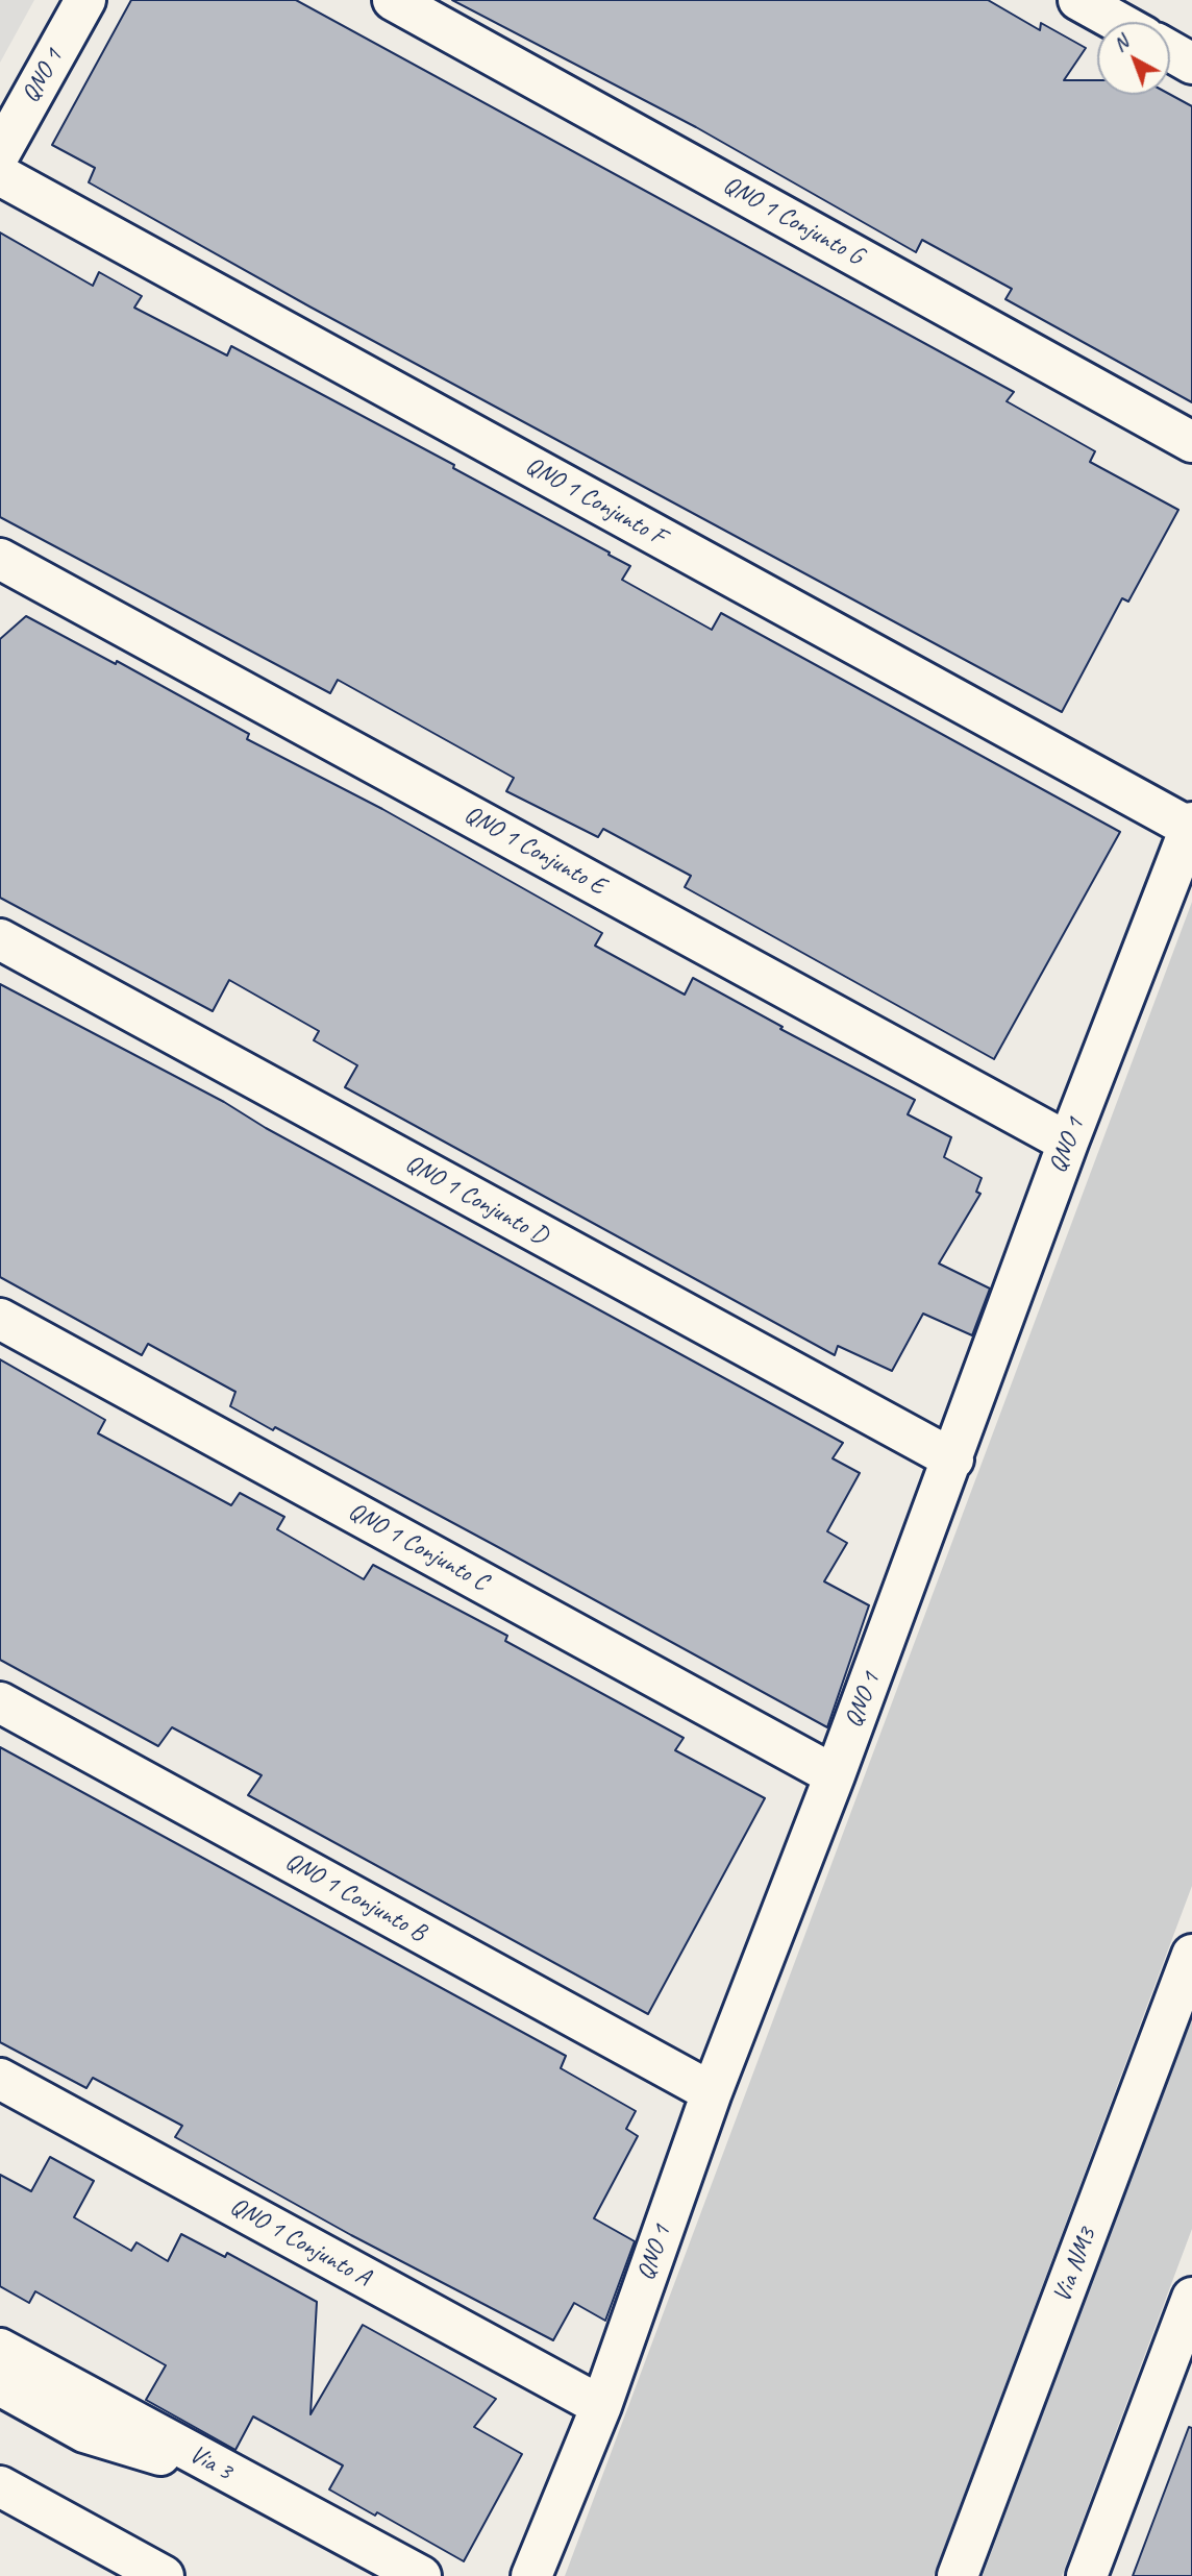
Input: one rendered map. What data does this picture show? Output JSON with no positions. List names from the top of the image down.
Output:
{
  "streets": {
    "street": [
      "QNO 1",
      "QNO 1 Conjunto G",
      "QNO 1 Conjunto F",
      "QNO 1 Conjunto E",
      "QNO 1 Conjunto D",
      "QNO 1 Conjunto C",
      "QNO 1 Conjunto B",
      "QNO 1 Conjunto A",
      "Via NM3",
      "Via 3"
    ]
  },
  "crossings": [
    ["QNO 1", "QNO 1 Conjunto F"],
    ["QNO 1", "QNO 1 Conjunto E"],
    ["QNO 1", "QNO 1 Conjunto D"],
    ["QNO 1", "QNO 1 Conjunto C"],
    ["QNO 1", "QNO 1 Conjunto B"],
    ["QNO 1", "QNO 1 Conjunto A"]
  ],
  "north": "top left"
}
